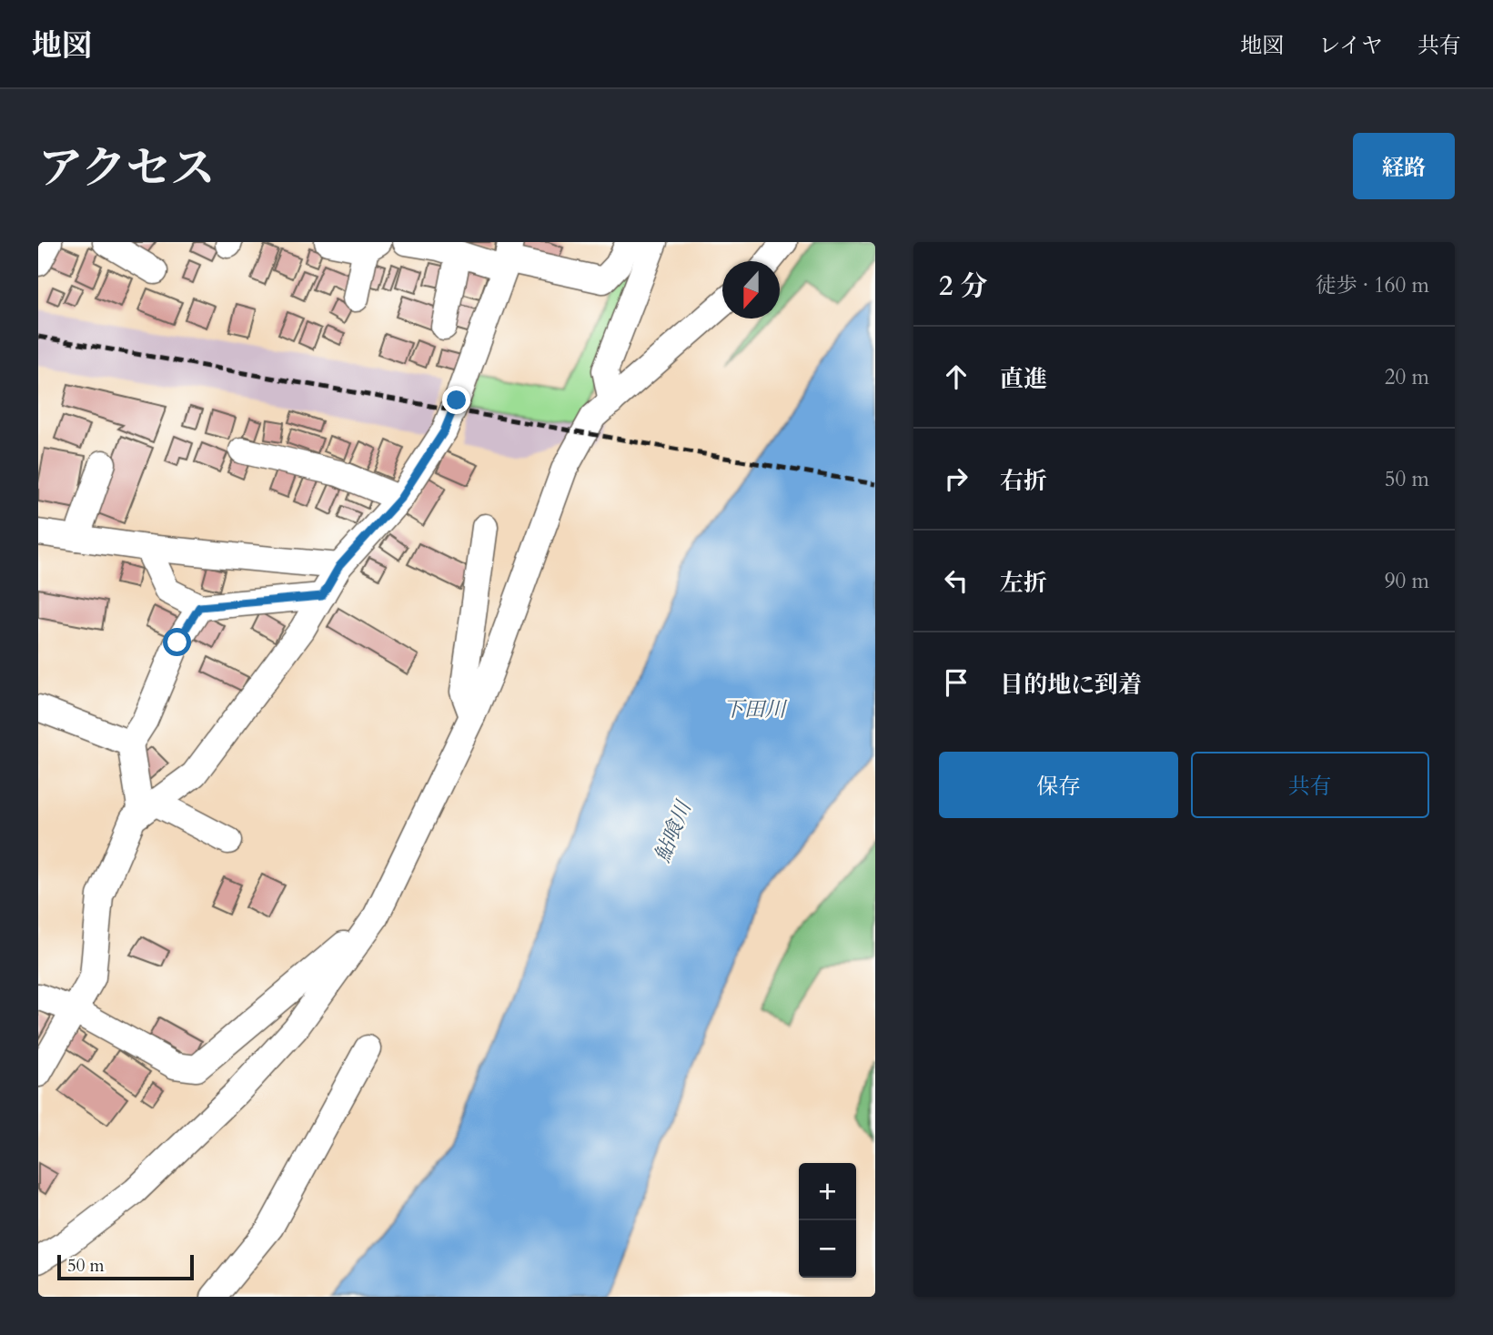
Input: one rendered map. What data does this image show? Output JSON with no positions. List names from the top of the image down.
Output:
{
  "water": ["下田川", "鮎喰川"],
  "scale_bar": "50 m",
  "north": "bottom",
  "page": {
    "header": "地図",
    "nav": ["地図", "レイヤ", "共有"],
    "title": "アクセス",
    "buttons": [
      "経路",
      ["保存", "共有"]
    ],
    "heading": ["2 分", "徒歩 · 160 m"],
    "list": [
      ["直進", "20 m"],
      ["右折", "50 m"],
      ["左折", "90 m"],
      "目的地に到着"
    ],
    "map_buttons": ["+", "−"],
    "scale": "50 m"
  }
}
